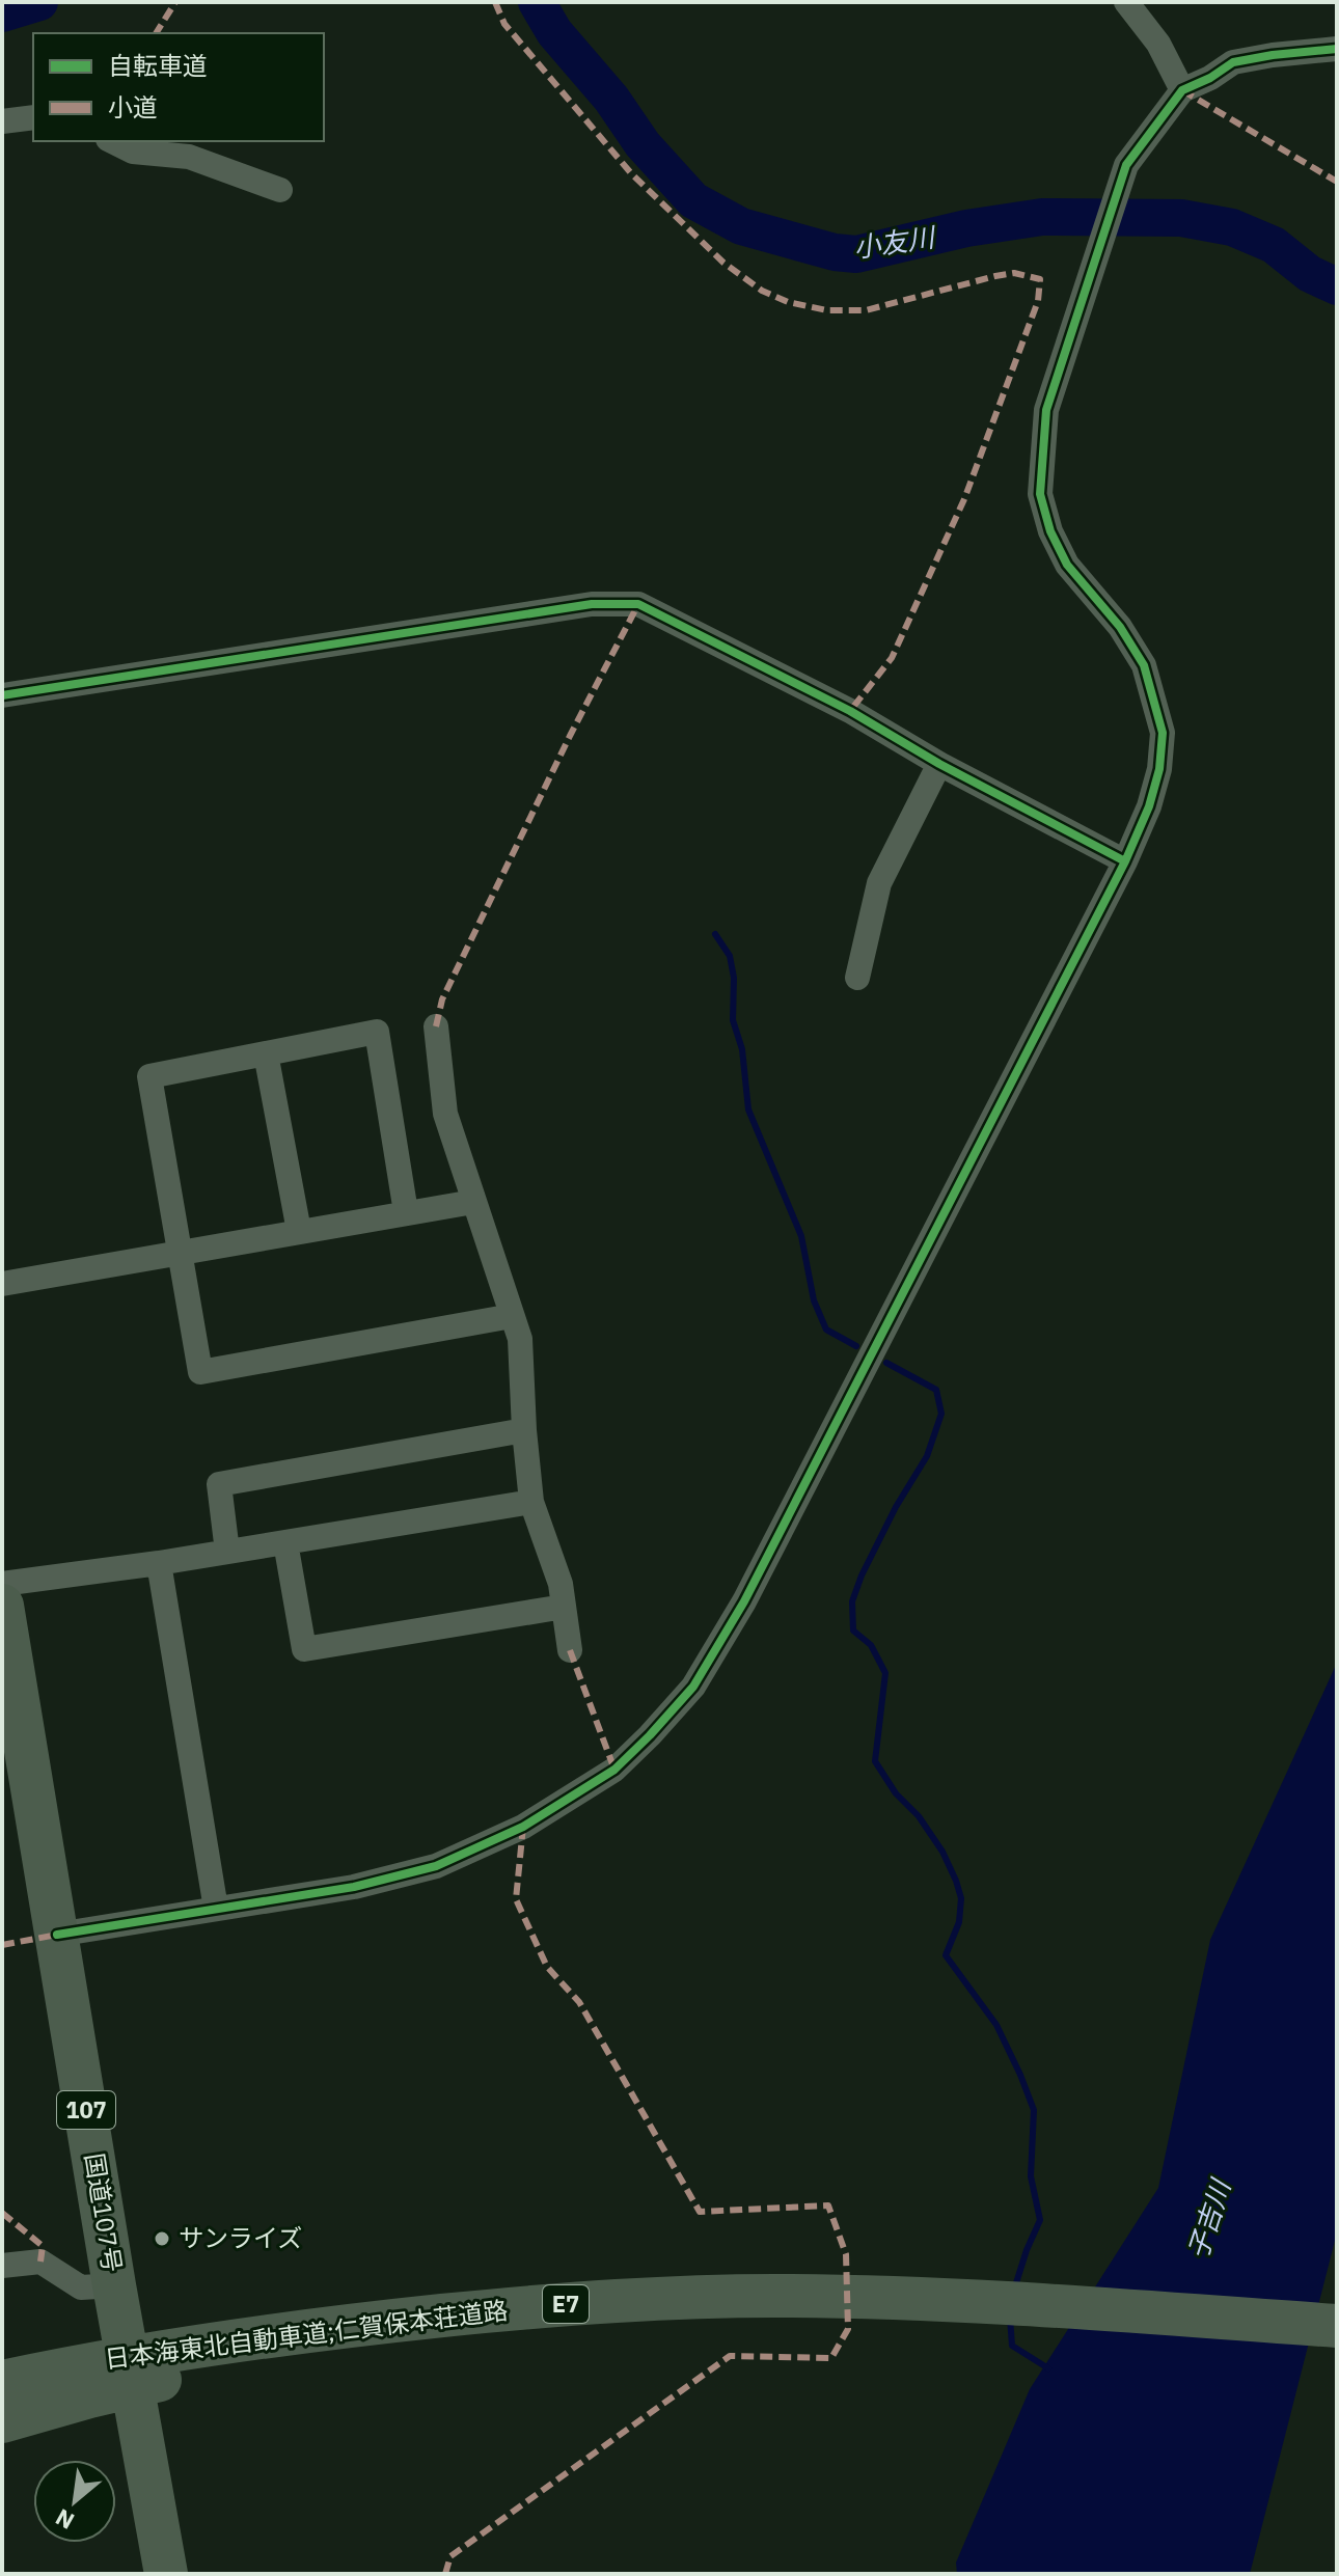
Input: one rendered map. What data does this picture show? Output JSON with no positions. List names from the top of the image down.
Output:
{
  "streets": {
    "highway": [
      "107",
      "国道107号",
      "E7",
      "日本海東北自動車道;仁賀保本荘道路"
    ]
  },
  "water": ["小友川", "子吉川"],
  "places": ["サンライズ"],
  "legend": ["自転車道", "小道"],
  "north": "bottom left"
}
